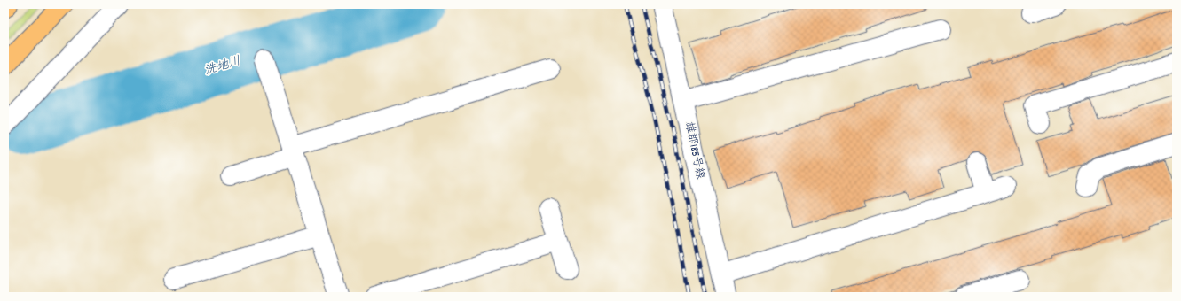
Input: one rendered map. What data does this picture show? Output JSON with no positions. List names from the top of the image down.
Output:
{
  "streets": {
    "street": ["雄郡185号線"]
  },
  "water": ["洗地川"]
}
